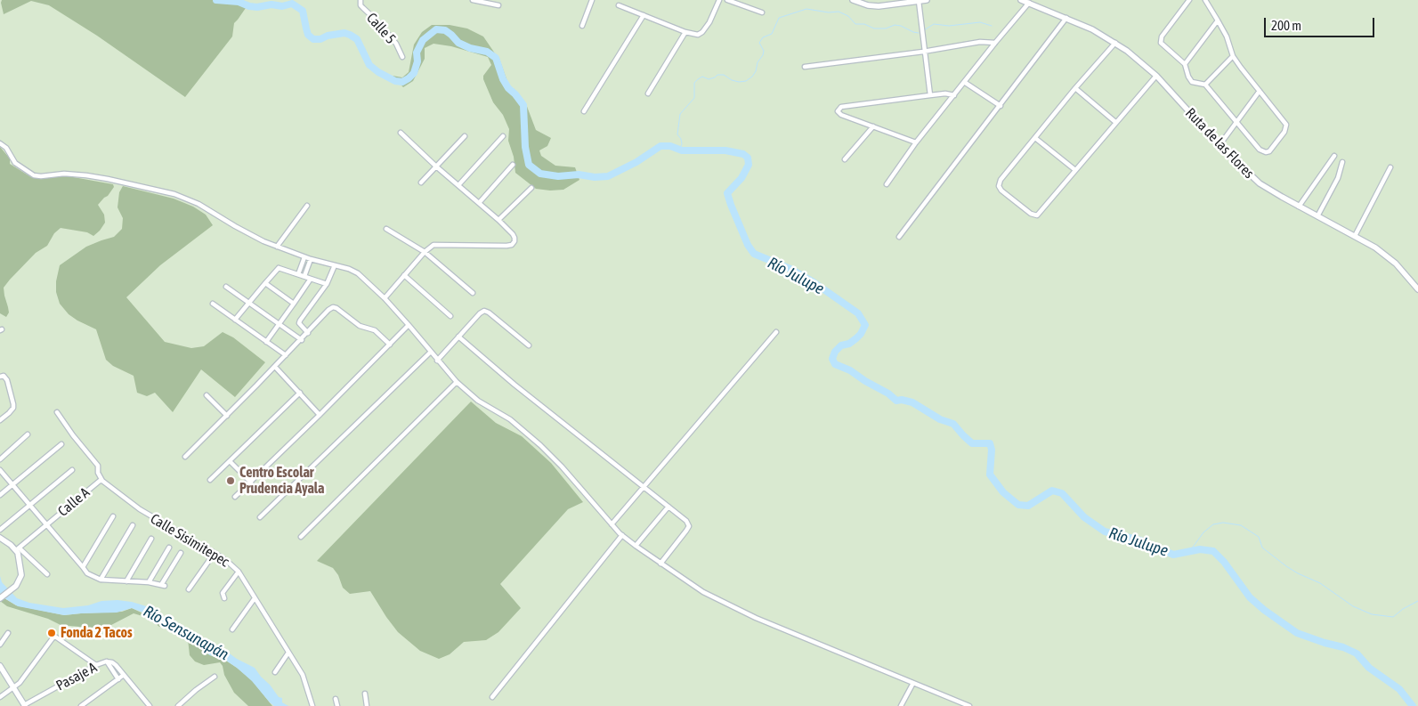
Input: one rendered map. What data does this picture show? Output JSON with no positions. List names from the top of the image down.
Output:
{
  "streets": {
    "main road": ["Ruta de las Flores"],
    "street": [
      "Calle 5",
      "Calle A",
      "Calle Sisimitepec",
      "Pasaje A"
    ]
  },
  "crossings": [
    ["Calle A", "Calle Sisimitepec"]
  ],
  "water": ["Río Julupe", "Río Sensunapán"],
  "places": ["Centro Escolar Prudencia Ayala", "Fonda 2 Tacos"],
  "scale_bar": "200 m"
}
